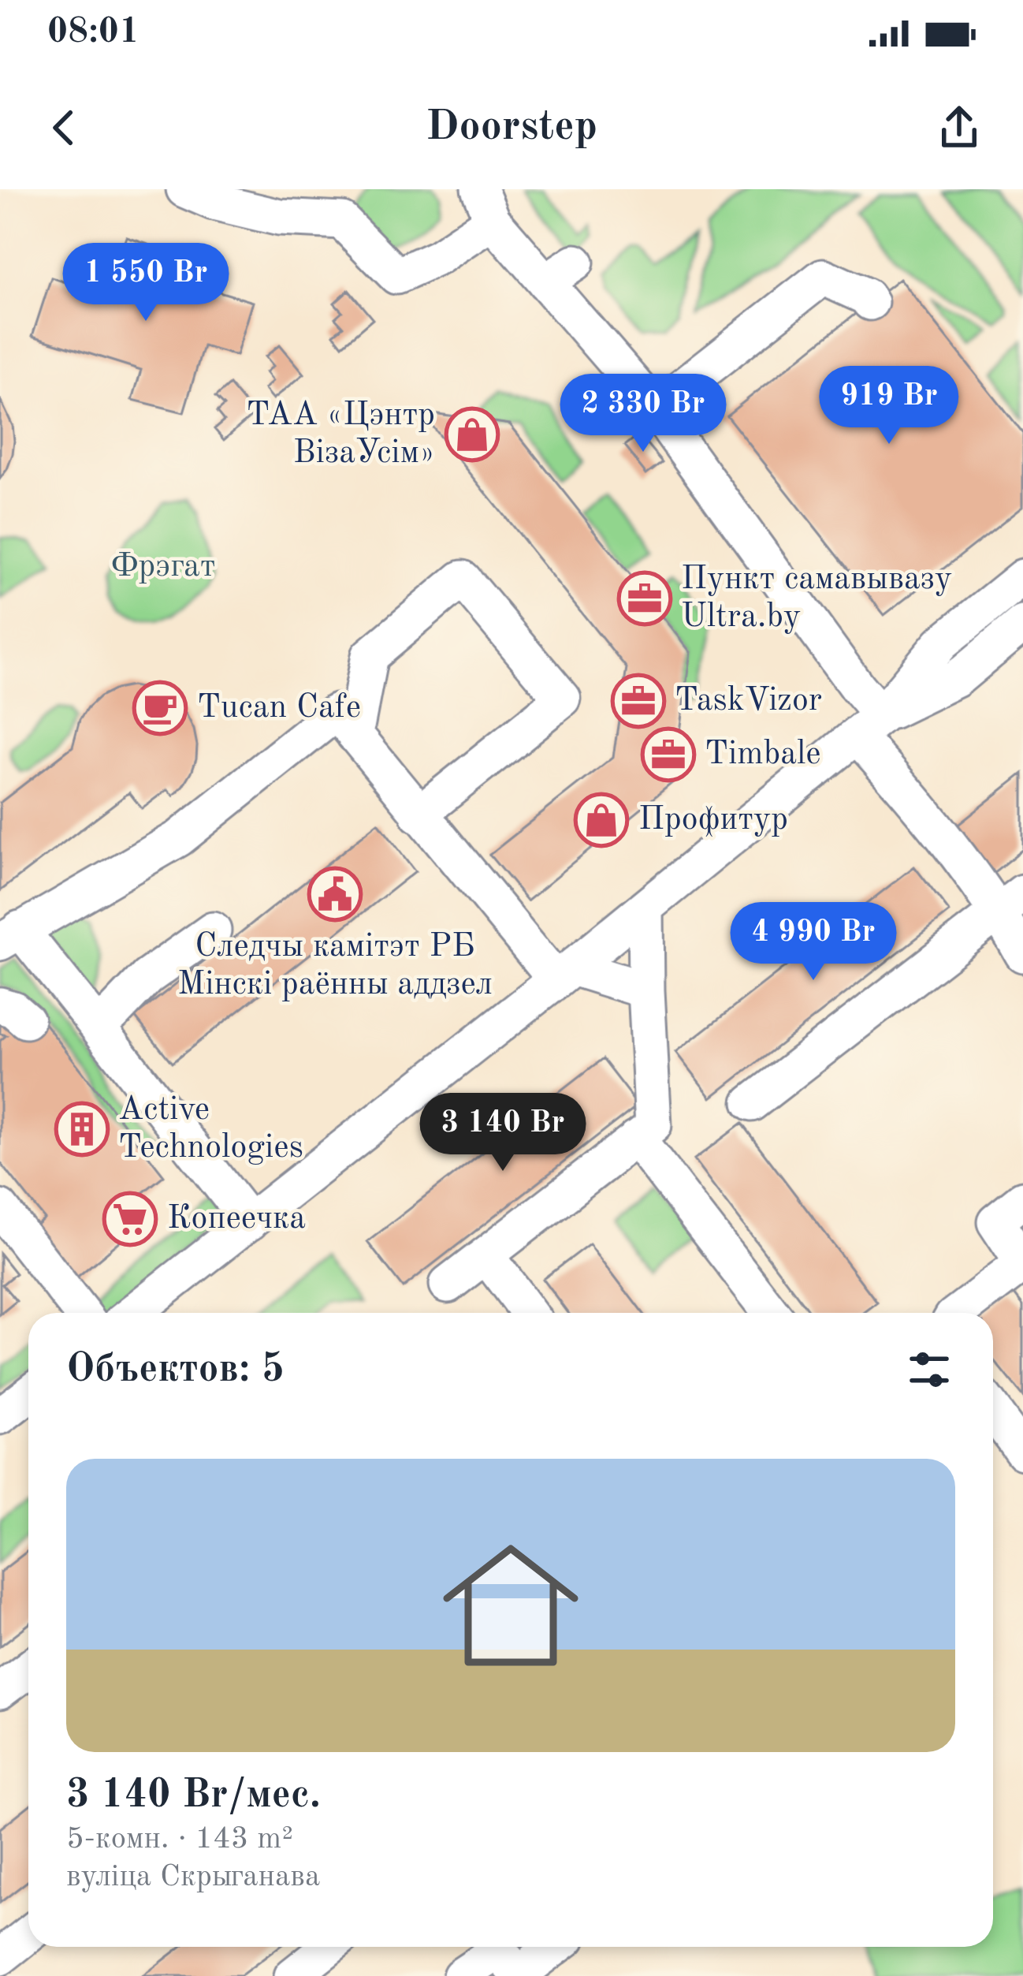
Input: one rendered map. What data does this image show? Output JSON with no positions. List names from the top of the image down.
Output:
{
  "parks": ["Фрэгат"],
  "places": {
    "shop": ["ТАА «Цэнтр ВізаУсім»", "Профитур"],
    "office": ["Пункт самавывазу Ultra.by", "TaskVizor", "Timbale"],
    "cafe": ["Tucan Cafe"],
    "public building": ["Следчы камітэт РБ Мінскі раённы аддзел"],
    "building": ["Active Technologies"],
    "supermarket": ["Копеечка"]
  },
  "page": {
    "status": "08:01",
    "header": "Doorstep",
    "price": [
      "1 550 Br",
      "919 Br",
      "2 330 Br",
      "4 990 Br",
      "3 140 Br"
    ],
    "heading": "Объектов: 5",
    "list": [
      {
        "name": "3 140 Br/мес.",
        "note": "5-комн. · 143 m² · вуліца Скрыганава"
      }
    ]
  }
}
